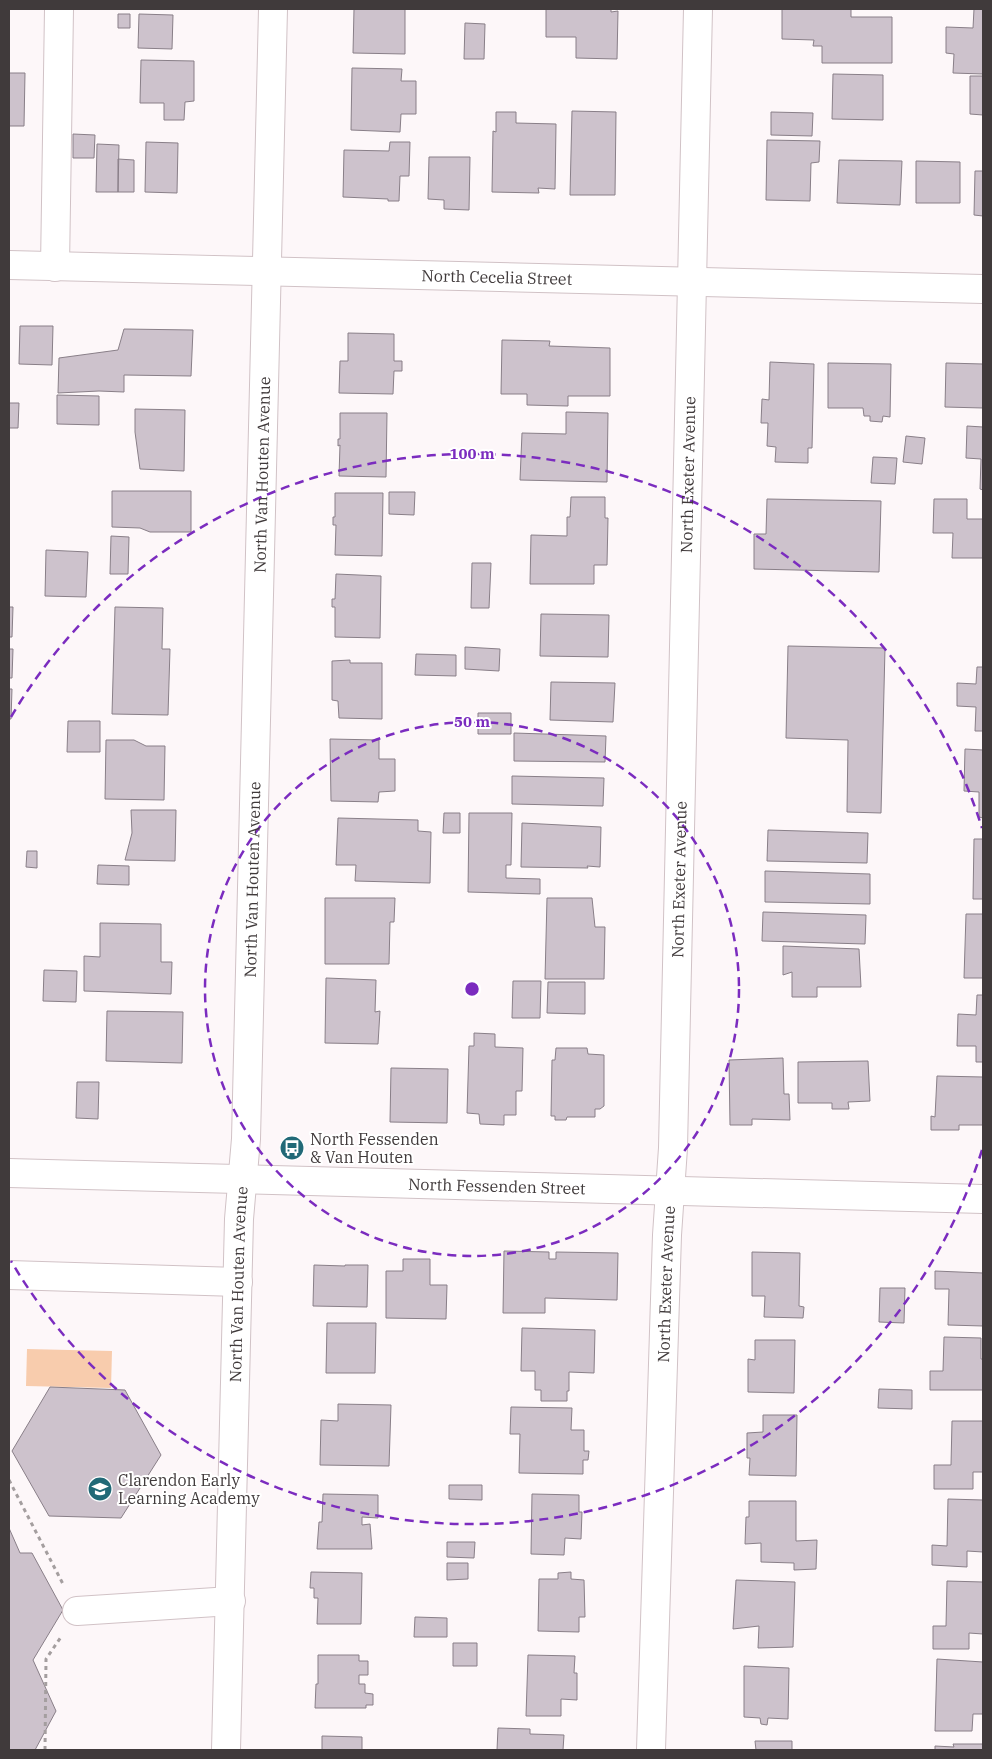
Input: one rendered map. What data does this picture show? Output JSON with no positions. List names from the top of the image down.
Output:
{
  "streets": {
    "street": [
      "North Cecelia Street",
      "North Van Houten Avenue",
      "North Exeter Avenue",
      "North Fessenden Street"
    ]
  },
  "crossings": [
    ["North Cecelia Street", "North Van Houten Avenue"],
    ["North Cecelia Street", "North Exeter Avenue"],
    ["North Van Houten Avenue", "North Fessenden Street"],
    ["North Exeter Avenue", "North Fessenden Street"]
  ],
  "places": {
    "bus stop": ["North Fessenden & Van Houten"],
    "school or university": ["Clarendon Early Learning Academy"]
  },
  "rings": ["100 m", "50 m"]
}
